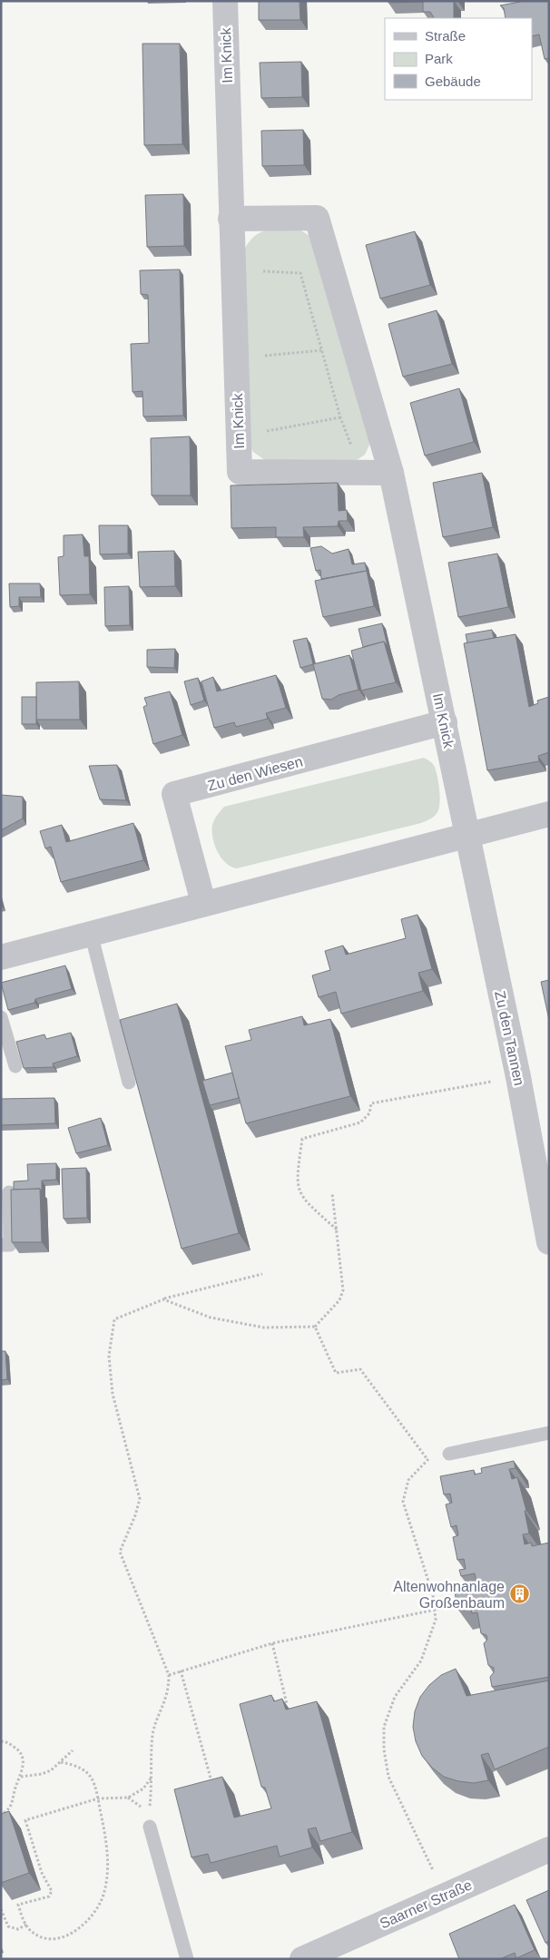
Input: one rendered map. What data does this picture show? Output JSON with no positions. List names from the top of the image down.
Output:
{
  "streets": {
    "street": [
      "Im Knick",
      "Zu den Wiesen",
      "Zu den Tannen",
      "Saarner Straße"
    ]
  },
  "crossings": [
    ["Im Knick", "Zu den Wiesen"],
    ["Im Knick", "Zu den Tannen"]
  ],
  "places": {
    "building": ["Altenwohnanlage Großenbaum"]
  },
  "legend": ["Straße", "Park", "Gebäude"]
}
